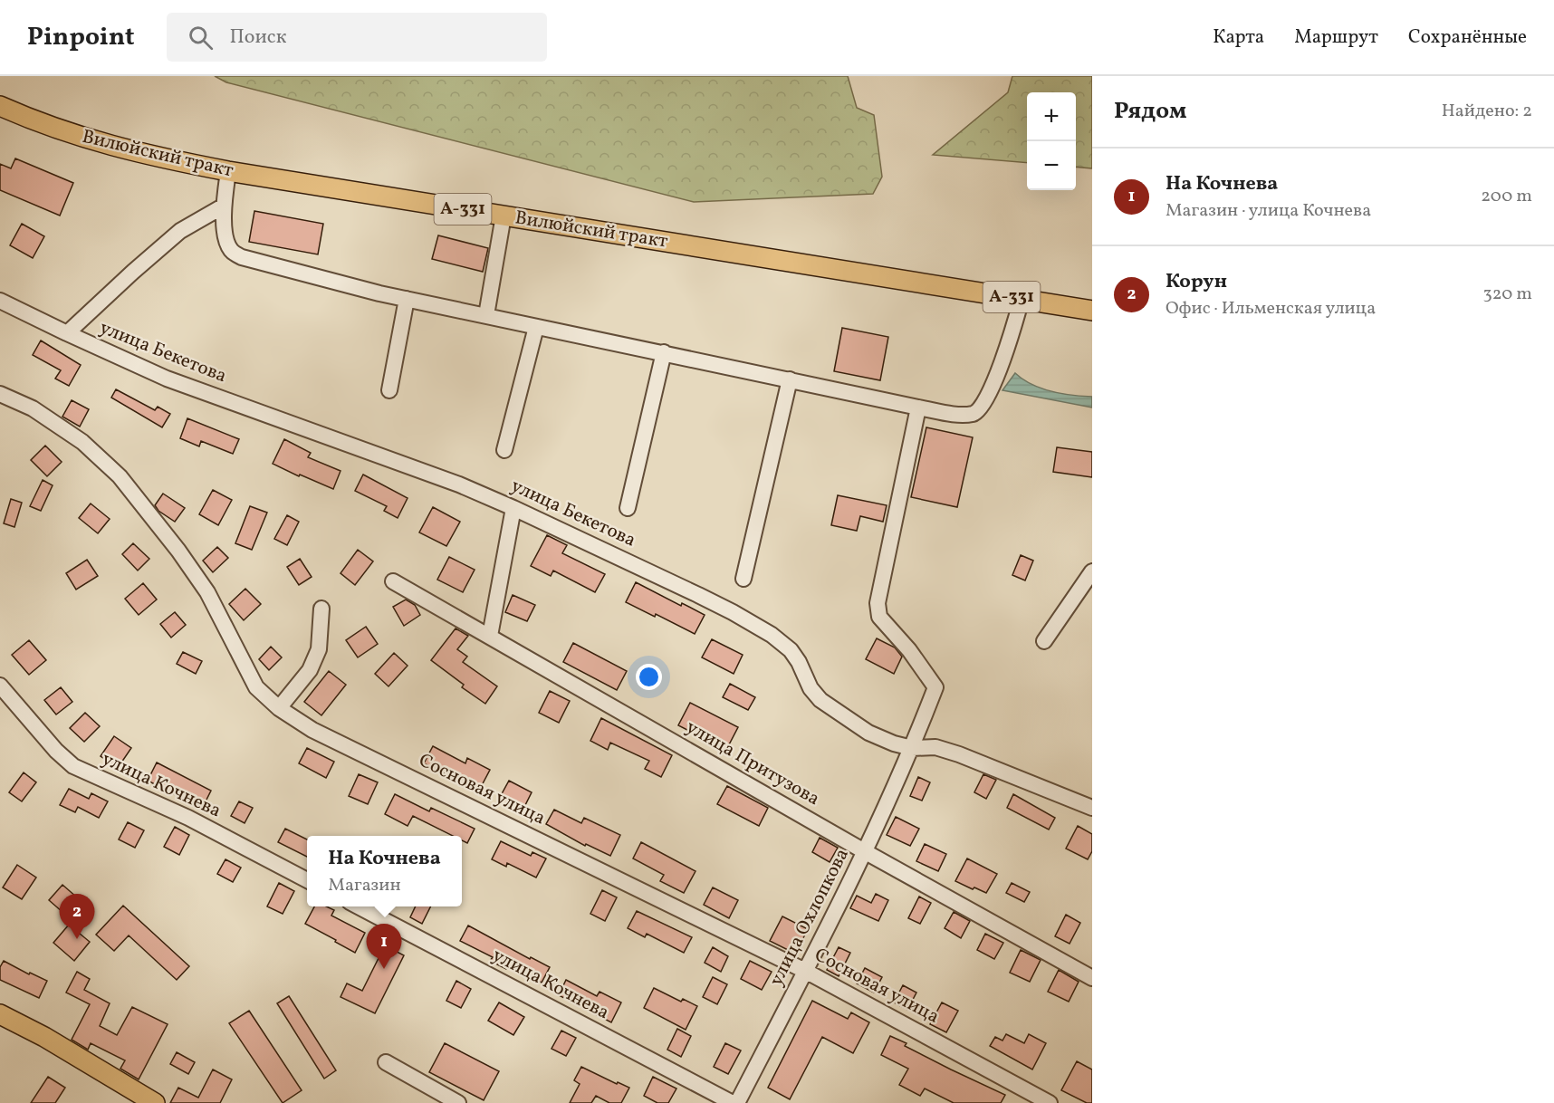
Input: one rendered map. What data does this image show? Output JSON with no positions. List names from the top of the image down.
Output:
{
  "streets": {
    "main road": ["Вилюйский тракт", "А-331"],
    "street": [
      "улица Бекетова",
      "улица Притузова",
      "улица Кочнева",
      "Сосновая улица",
      "улица Охлопкова"
    ]
  },
  "crossings": [
    ["улица Бекетова", "улица Охлопкова"],
    ["улица Притузова", "улица Охлопкова"],
    ["улица Кочнева", "улица Охлопкова"],
    ["Сосновая улица", "улица Охлопкова"]
  ],
  "page": {
    "header": "Pinpoint",
    "search": "Поиск",
    "nav": ["Карта", "Маршрут", "Сохранённые"],
    "heading": ["Рядом", "Найдено: 2"],
    "map_buttons": ["+", "−"],
    "list": [
      {
        "mark": "1",
        "name": "На Кочнева",
        "note": "Магазин · улица Кочнева",
        "value": "200 m"
      },
      {
        "mark": "2",
        "name": "Корун",
        "note": "Офис · Ильменская улица",
        "value": "320 m"
      }
    ],
    "popup": ["На Кочнева", "Магазин"],
    "pins": ["2", "1"]
  }
}
